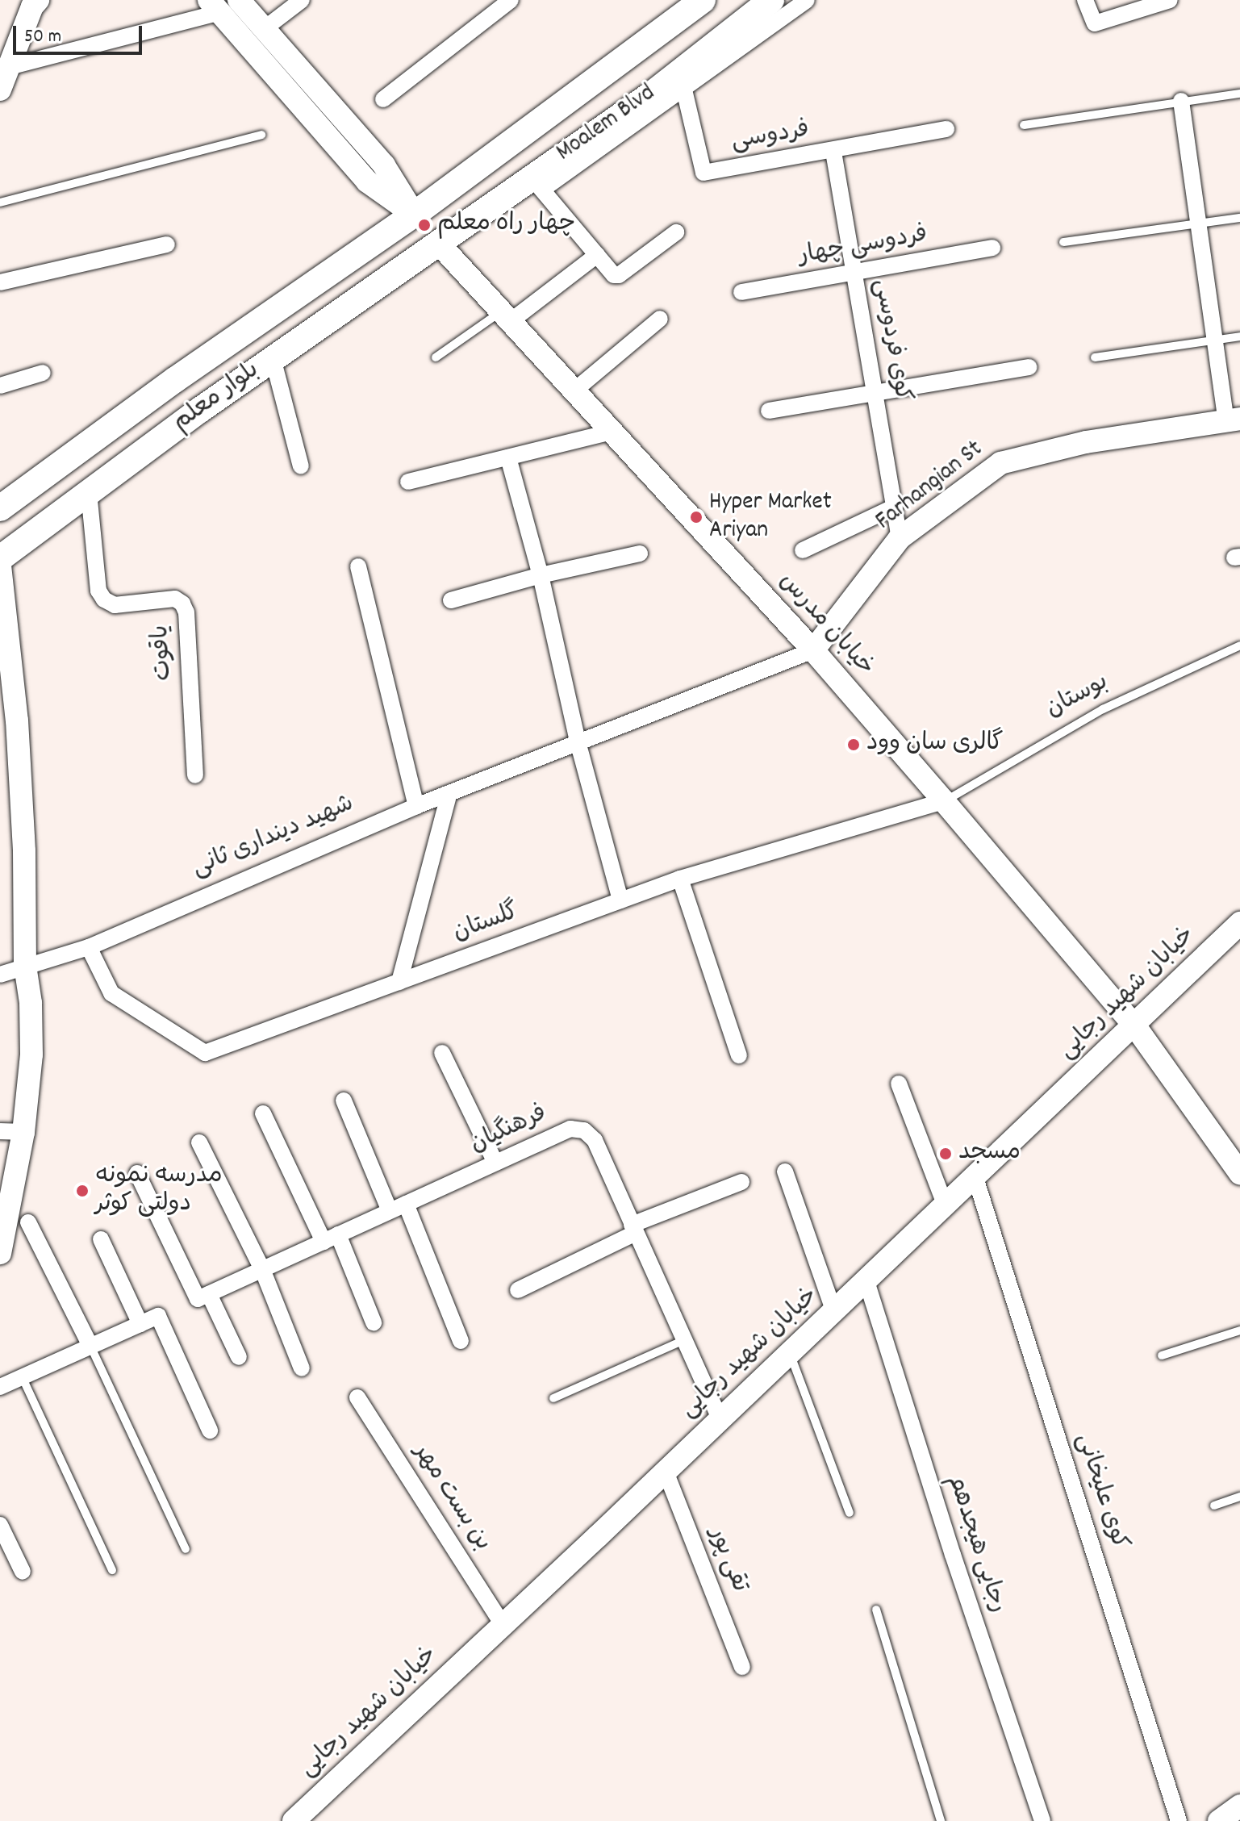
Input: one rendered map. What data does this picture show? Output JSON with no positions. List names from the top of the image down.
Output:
{
  "streets": {
    "main road": ["Moalem Blvd", "بلوار معلم"],
    "street": [
      "فردوسی",
      "فردوسی چهار",
      "کوی فردوسی",
      "Farhangian St",
      "خیابان مدرس",
      "یاقوت",
      "شهید دینداری ثانی",
      "گلستان",
      "خیابان شهید رجایی",
      "فرهنگیان",
      "کوی علیخانی",
      "بن بست مهر",
      "رجایی هیجدهم",
      "تقی پور"
    ],
    "lane": ["بوستان"]
  },
  "crossings": [
    ["Moalem Blvd", "فردوسی"],
    ["Moalem Blvd", "بلوار معلم"],
    ["Moalem Blvd", "خیابان مدرس"],
    ["فردوسی", "کوی فردوسی"],
    ["فردوسی چهار", "کوی فردوسی"],
    ["کوی فردوسی", "Farhangian St"],
    ["بلوار معلم", "خیابان مدرس"],
    ["بلوار معلم", "یاقوت"],
    ["Farhangian St", "خیابان مدرس"],
    ["Farhangian St", "شهید دینداری ثانی"],
    ["خیابان مدرس", "بوستان"],
    ["خیابان مدرس", "شهید دینداری ثانی"],
    ["خیابان مدرس", "گلستان"],
    ["خیابان مدرس", "خیابان شهید رجایی"],
    ["بوستان", "گلستان"],
    ["شهید دینداری ثانی", "گلستان"],
    ["خیابان شهید رجایی", "فرهنگیان"],
    ["خیابان شهید رجایی", "کوی علیخانی"],
    ["خیابان شهید رجایی", "بن بست مهر"],
    ["خیابان شهید رجایی", "رجایی هیجدهم"],
    ["خیابان شهید رجایی", "تقی پور"]
  ],
  "places": [
    "چهار راه معلم",
    "Hyper Market Ariyan",
    "گالری سان وود",
    "مسجد",
    "مدرسه نمونه دولتی کوثر"
  ],
  "scale_bar": "50 m"
}
